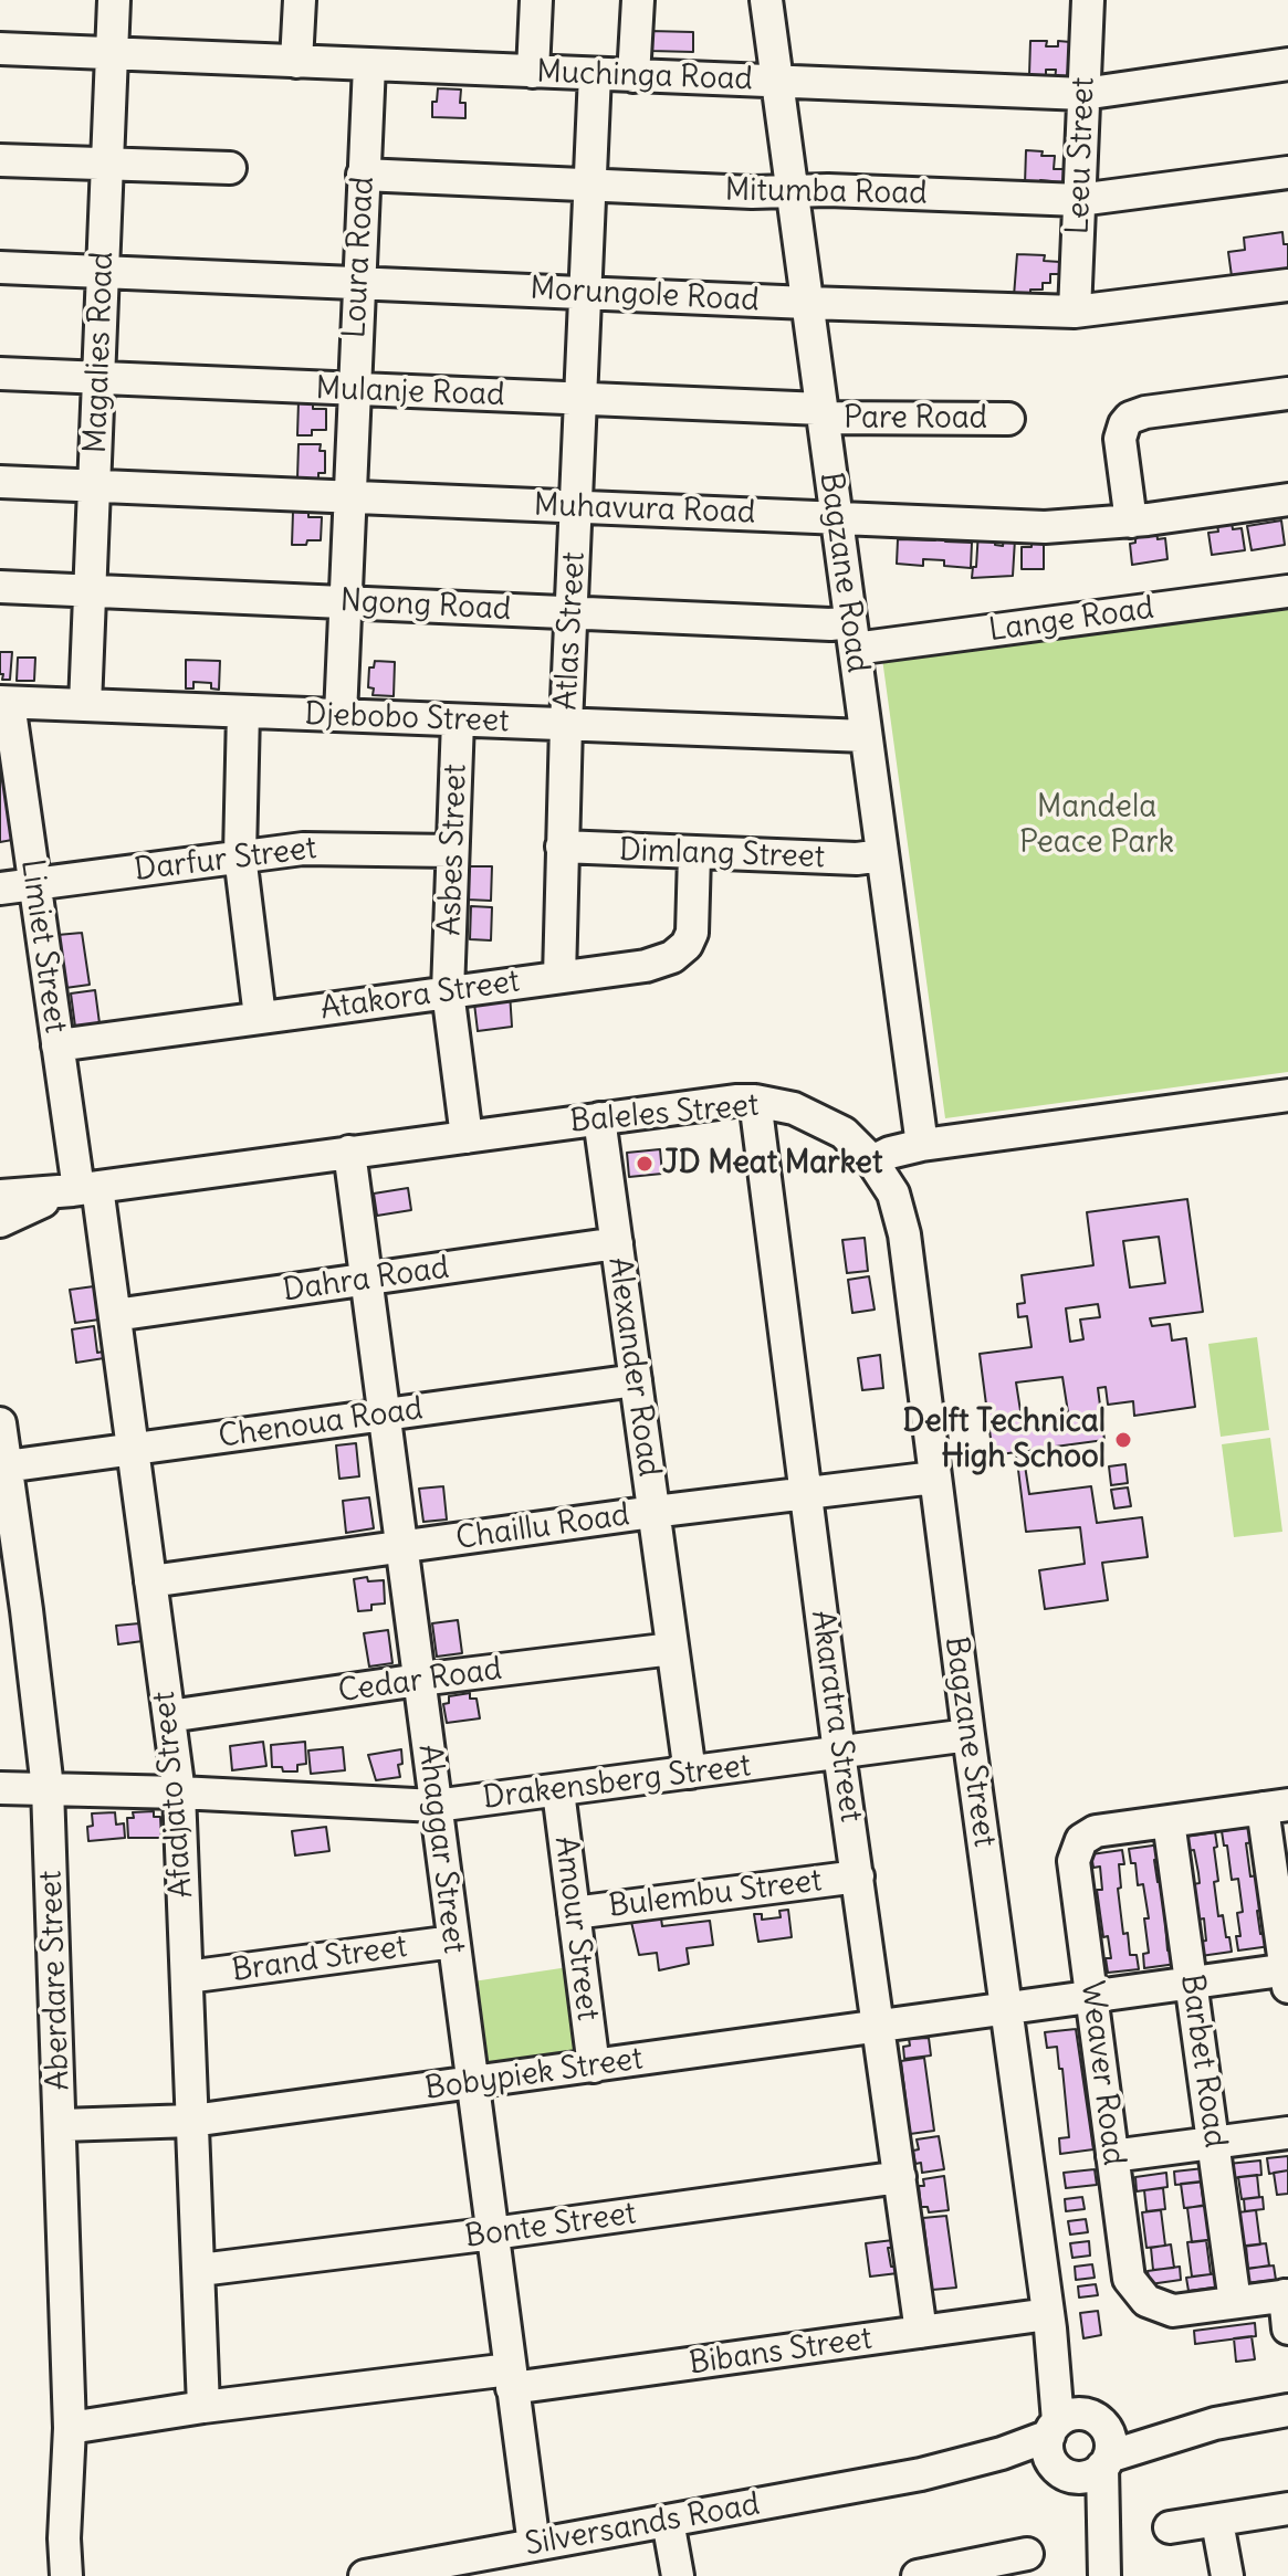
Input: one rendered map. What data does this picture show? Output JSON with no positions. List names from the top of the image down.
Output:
{
  "streets": {
    "street": [
      "Muchinga Road",
      "Leeu Street",
      "Mitumba Road",
      "Loura Road",
      "Morungole Road",
      "Magalies Road",
      "Mulanje Road",
      "Pare Road",
      "Muhavura Road",
      "Bagzane Road",
      "Ngong Road",
      "Lange Road",
      "Atlas Street",
      "Djebobo Street",
      "Asbes Street",
      "Dimlang Street",
      "Darfur Street",
      "Limiet Street",
      "Atakora Street",
      "Baleles Street",
      "Dahra Road",
      "Alexander Road",
      "Chenoua Road",
      "Chaillu Road",
      "Cedar Road",
      "Akaratra Street",
      "Bagzane Street",
      "Drakensberg Street",
      "Afadjato Street",
      "Ahaggar Street",
      "Bulembu Street",
      "Amour Street",
      "Brand Street",
      "Aberdare Street",
      "Barbet Road",
      "Weaver Road",
      "Bobypiek Street",
      "Bonte Street",
      "Bibans Street",
      "Silversands Road"
    ]
  },
  "crossings": [
    ["Muchinga Road", "Leeu Street"],
    ["Muchinga Road", "Loura Road"],
    ["Muchinga Road", "Magalies Road"],
    ["Muchinga Road", "Bagzane Road"],
    ["Muchinga Road", "Atlas Street"],
    ["Leeu Street", "Mitumba Road"],
    ["Leeu Street", "Morungole Road"],
    ["Mitumba Road", "Loura Road"],
    ["Mitumba Road", "Bagzane Road"],
    ["Mitumba Road", "Atlas Street"],
    ["Loura Road", "Morungole Road"],
    ["Loura Road", "Mulanje Road"],
    ["Loura Road", "Muhavura Road"],
    ["Loura Road", "Ngong Road"],
    ["Loura Road", "Djebobo Street"],
    ["Morungole Road", "Magalies Road"],
    ["Morungole Road", "Bagzane Road"],
    ["Morungole Road", "Atlas Street"],
    ["Magalies Road", "Mulanje Road"],
    ["Magalies Road", "Muhavura Road"],
    ["Magalies Road", "Ngong Road"],
    ["Magalies Road", "Djebobo Street"],
    ["Mulanje Road", "Pare Road"],
    ["Mulanje Road", "Bagzane Road"],
    ["Mulanje Road", "Atlas Street"],
    ["Pare Road", "Bagzane Road"],
    ["Muhavura Road", "Bagzane Road"],
    ["Muhavura Road", "Atlas Street"],
    ["Bagzane Road", "Ngong Road"],
    ["Bagzane Road", "Lange Road"],
    ["Bagzane Road", "Djebobo Street"],
    ["Bagzane Road", "Dimlang Street"],
    ["Ngong Road", "Lange Road"],
    ["Ngong Road", "Atlas Street"],
    ["Atlas Street", "Djebobo Street"],
    ["Atlas Street", "Dimlang Street"],
    ["Atlas Street", "Atakora Street"],
    ["Djebobo Street", "Asbes Street"],
    ["Djebobo Street", "Limiet Street"],
    ["Asbes Street", "Darfur Street"],
    ["Asbes Street", "Atakora Street"],
    ["Asbes Street", "Baleles Street"],
    ["Dimlang Street", "Atakora Street"],
    ["Darfur Street", "Limiet Street"],
    ["Limiet Street", "Atakora Street"],
    ["Limiet Street", "Baleles Street"],
    ["Limiet Street", "Afadjato Street"],
    ["Baleles Street", "Alexander Road"],
    ["Baleles Street", "Akaratra Street"],
    ["Baleles Street", "Bagzane Street"],
    ["Baleles Street", "Afadjato Street"],
    ["Baleles Street", "Ahaggar Street"],
    ["Dahra Road", "Alexander Road"],
    ["Dahra Road", "Afadjato Street"],
    ["Dahra Road", "Ahaggar Street"],
    ["Alexander Road", "Chenoua Road"],
    ["Alexander Road", "Chaillu Road"],
    ["Alexander Road", "Cedar Road"],
    ["Alexander Road", "Drakensberg Street"],
    ["Chenoua Road", "Afadjato Street"],
    ["Chenoua Road", "Ahaggar Street"],
    ["Chenoua Road", "Aberdare Street"],
    ["Chaillu Road", "Akaratra Street"],
    ["Chaillu Road", "Bagzane Street"],
    ["Chaillu Road", "Afadjato Street"],
    ["Chaillu Road", "Ahaggar Street"],
    ["Cedar Road", "Afadjato Street"],
    ["Cedar Road", "Ahaggar Street"],
    ["Akaratra Street", "Drakensberg Street"],
    ["Akaratra Street", "Bulembu Street"],
    ["Akaratra Street", "Bobypiek Street"],
    ["Akaratra Street", "Bonte Street"],
    ["Akaratra Street", "Bibans Street"],
    ["Bagzane Street", "Drakensberg Street"],
    ["Bagzane Street", "Bobypiek Street"],
    ["Bagzane Street", "Bibans Street"],
    ["Bagzane Street", "Silversands Road"],
    ["Drakensberg Street", "Afadjato Street"],
    ["Drakensberg Street", "Ahaggar Street"],
    ["Drakensberg Street", "Amour Street"],
    ["Drakensberg Street", "Aberdare Street"],
    ["Afadjato Street", "Brand Street"],
    ["Afadjato Street", "Bobypiek Street"],
    ["Afadjato Street", "Bonte Street"],
    ["Afadjato Street", "Bibans Street"],
    ["Ahaggar Street", "Brand Street"],
    ["Ahaggar Street", "Bobypiek Street"],
    ["Ahaggar Street", "Bonte Street"],
    ["Ahaggar Street", "Bibans Street"],
    ["Ahaggar Street", "Silversands Road"],
    ["Bulembu Street", "Amour Street"],
    ["Amour Street", "Bobypiek Street"],
    ["Aberdare Street", "Bobypiek Street"],
    ["Aberdare Street", "Bibans Street"],
    ["Barbet Road", "Weaver Road"],
    ["Barbet Road", "Bobypiek Street"],
    ["Weaver Road", "Bobypiek Street"]
  ],
  "parks": ["Mandela Peace Park"],
  "places": ["JD Meat Market", "Delft Technical High School"]
}
